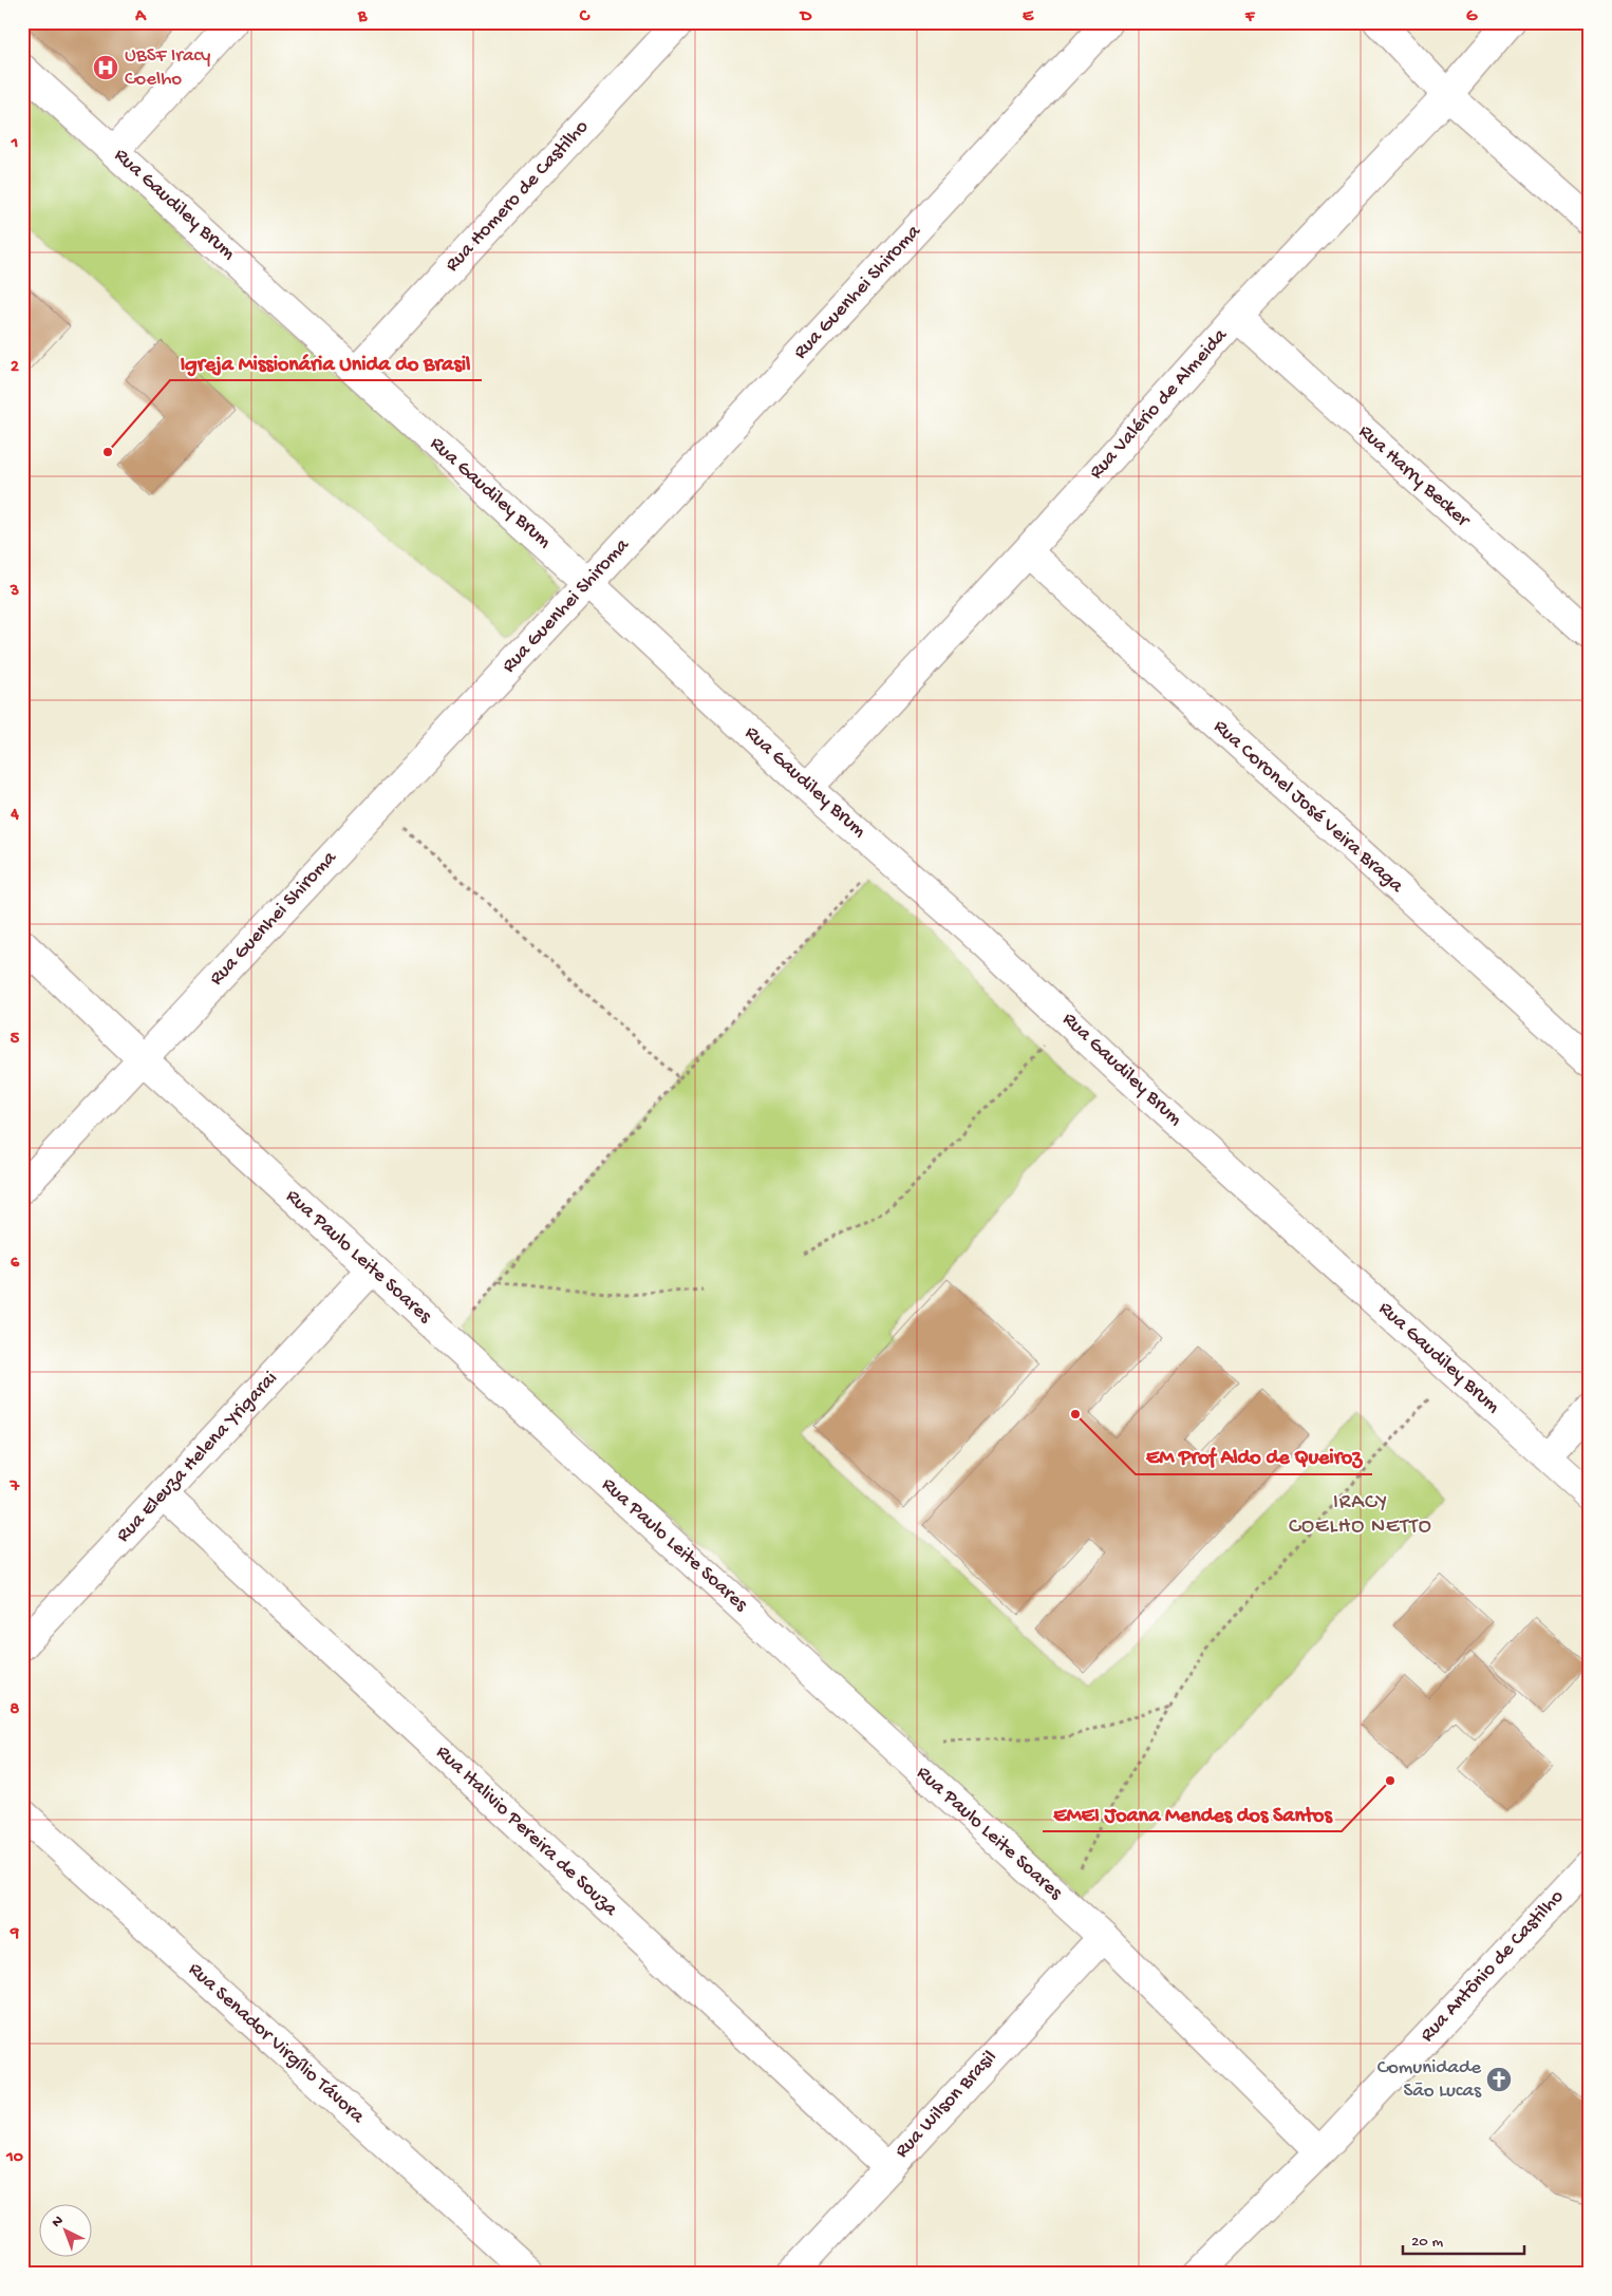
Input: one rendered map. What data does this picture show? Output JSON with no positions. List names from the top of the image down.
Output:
{
  "streets": {
    "street": [
      "Rua Homero de Castilho",
      "Rua Gaudiley Brum",
      "Rua Guenhei Shiroma",
      "Rua Valério de Almeida",
      "Rua Harry Becker",
      "Rua Coronel José Veira Braga",
      "Rua Paulo Leite Soares",
      "Rua Eleuza Helena Yrigarai",
      "Rua Italivio Pereira de Souza",
      "Rua Antônio de Castilho",
      "Rua Senador Virgílio Távora",
      "Rua Wilson Brasil"
    ]
  },
  "crossings": [
    ["Rua Homero de Castilho", "Rua Gaudiley Brum"],
    ["Rua Gaudiley Brum", "Rua Guenhei Shiroma"],
    ["Rua Gaudiley Brum", "Rua Valério de Almeida"],
    ["Rua Guenhei Shiroma", "Rua Paulo Leite Soares"],
    ["Rua Valério de Almeida", "Rua Harry Becker"],
    ["Rua Valério de Almeida", "Rua Coronel José Veira Braga"],
    ["Rua Paulo Leite Soares", "Rua Eleuza Helena Yrigarai"],
    ["Rua Paulo Leite Soares", "Rua Antônio de Castilho"],
    ["Rua Paulo Leite Soares", "Rua Wilson Brasil"],
    ["Rua Eleuza Helena Yrigarai", "Rua Italivio Pereira de Souza"],
    ["Rua Italivio Pereira de Souza", "Rua Wilson Brasil"]
  ],
  "districts": ["IRACY COELHO NETTO"],
  "places": {
    "hospital": ["UBSF Iracy Coelho"],
    "other": ["Igreja Missionária Unida do Brasil", "EM Prof Aldo de Queiroz", "EMEI Joana Mendes dos Santos"],
    "church": ["Comunidade São Lucas"]
  },
  "scale_bar": "20 m",
  "north": "top left",
  "grid": {
    "columns": [
      "A",
      "B",
      "C",
      "D",
      "E",
      "F",
      "G"
    ],
    "rows": [
      "1",
      "2",
      "3",
      "4",
      "5",
      "6",
      "7",
      "8",
      "9",
      "10"
    ]
  }
}
